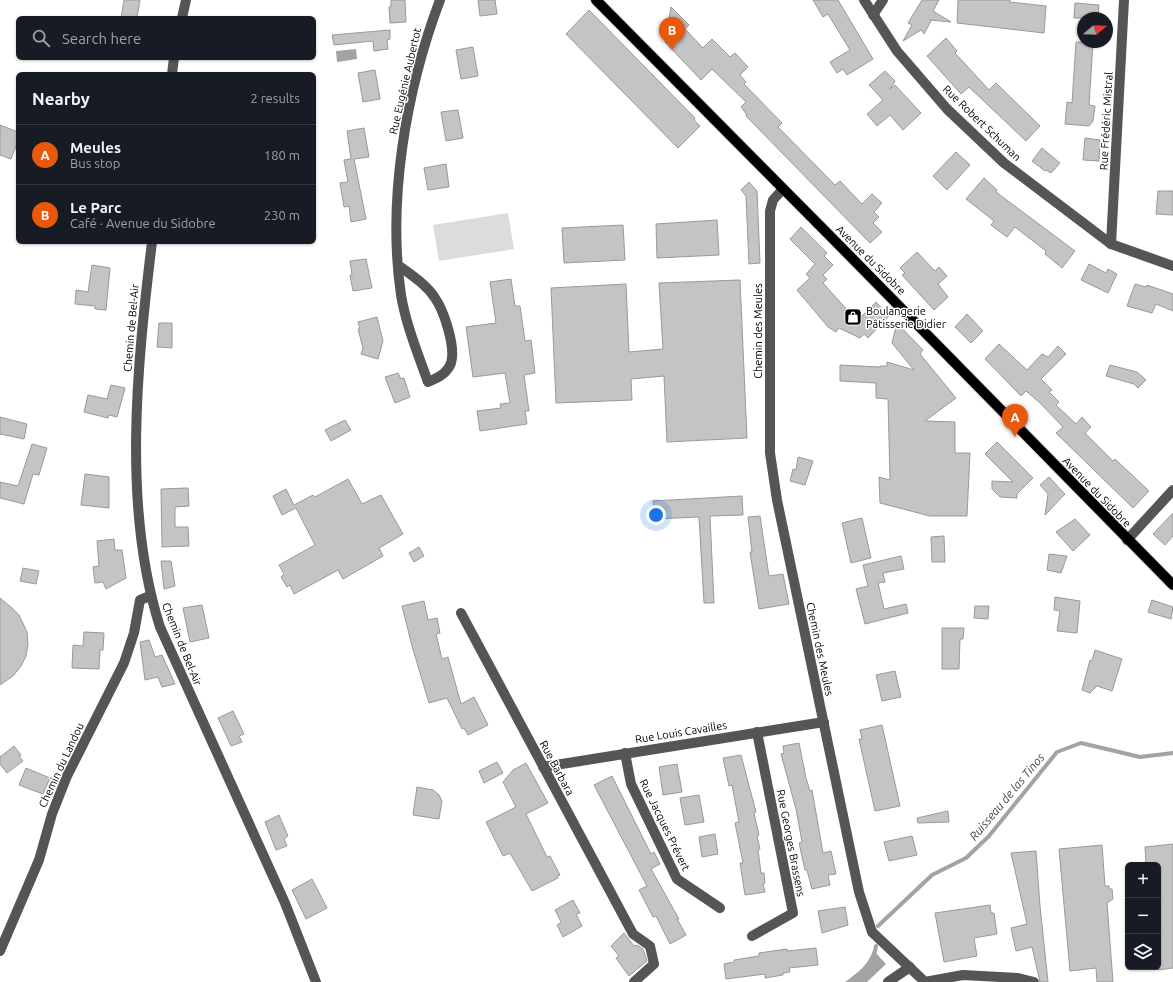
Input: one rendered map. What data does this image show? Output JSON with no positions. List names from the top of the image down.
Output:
{
  "streets": {
    "main road": ["Avenue du Sidobre"],
    "street": [
      "Rue Eugénie Aubertot",
      "Rue Frédéric Mistral",
      "Rue Robert Schuman",
      "Chemin de Bel-Air",
      "Chemin des Meules",
      "Rue Louis Cavailles",
      "Chemin du Landou",
      "Rue Barbara",
      "Rue Jacques Prévert",
      "Rue Georges Brassens"
    ]
  },
  "crossings": [
    ["Rue Frédéric Mistral", "Rue Robert Schuman"],
    ["Avenue du Sidobre", "Chemin des Meules"],
    ["Chemin de Bel-Air", "Chemin du Landou"],
    ["Chemin des Meules", "Rue Louis Cavailles"],
    ["Rue Louis Cavailles", "Rue Barbara"],
    ["Rue Louis Cavailles", "Rue Jacques Prévert"],
    ["Rue Louis Cavailles", "Rue Georges Brassens"]
  ],
  "water": ["Ruisseau de las Tinos"],
  "places": {
    "shop": ["Boulangerie Pâtisserie Didier"]
  },
  "north": "right",
  "page": {
    "search": "Search here",
    "pins": ["B", "A"],
    "heading": ["Nearby", "2 results"],
    "list": [
      {
        "mark": "A",
        "name": "Meules",
        "note": "Bus stop",
        "value": "180 m"
      },
      {
        "mark": "B",
        "name": "Le Parc",
        "note": "Café · Avenue du Sidobre",
        "value": "230 m"
      }
    ],
    "map_buttons": ["+", "−"]
  }
}
